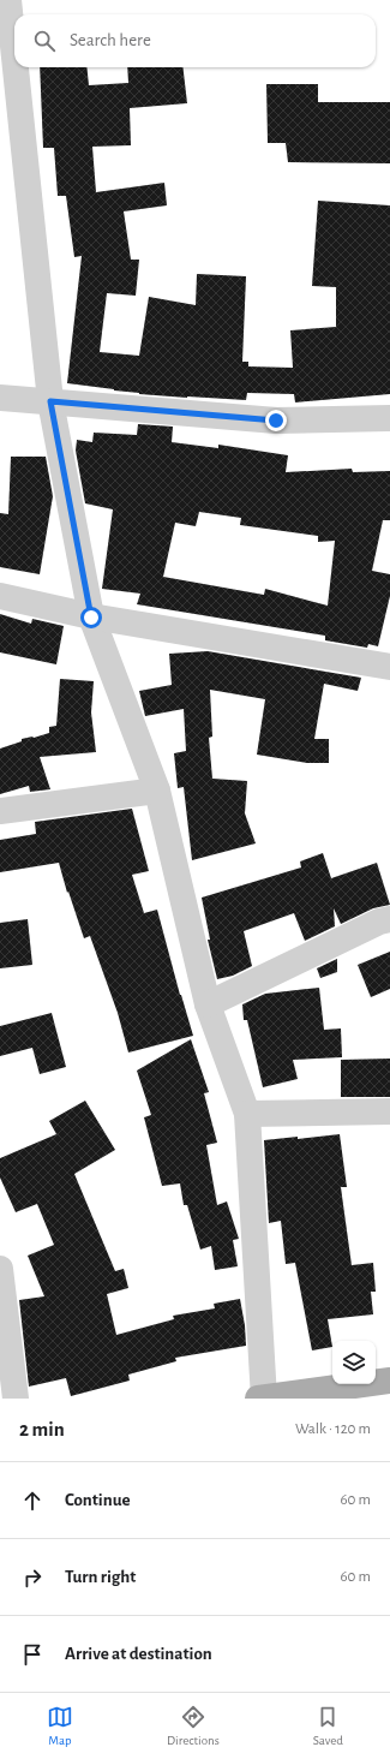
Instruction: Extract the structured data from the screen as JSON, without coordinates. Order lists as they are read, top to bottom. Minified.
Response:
{"page":{"search":"Search here","heading":["2 min","Walk · 120 m"],"list":[["Continue","60 m"],["Turn right","60 m"],"Arrive at destination"],"nav":["Map","Directions","Saved"]}}
